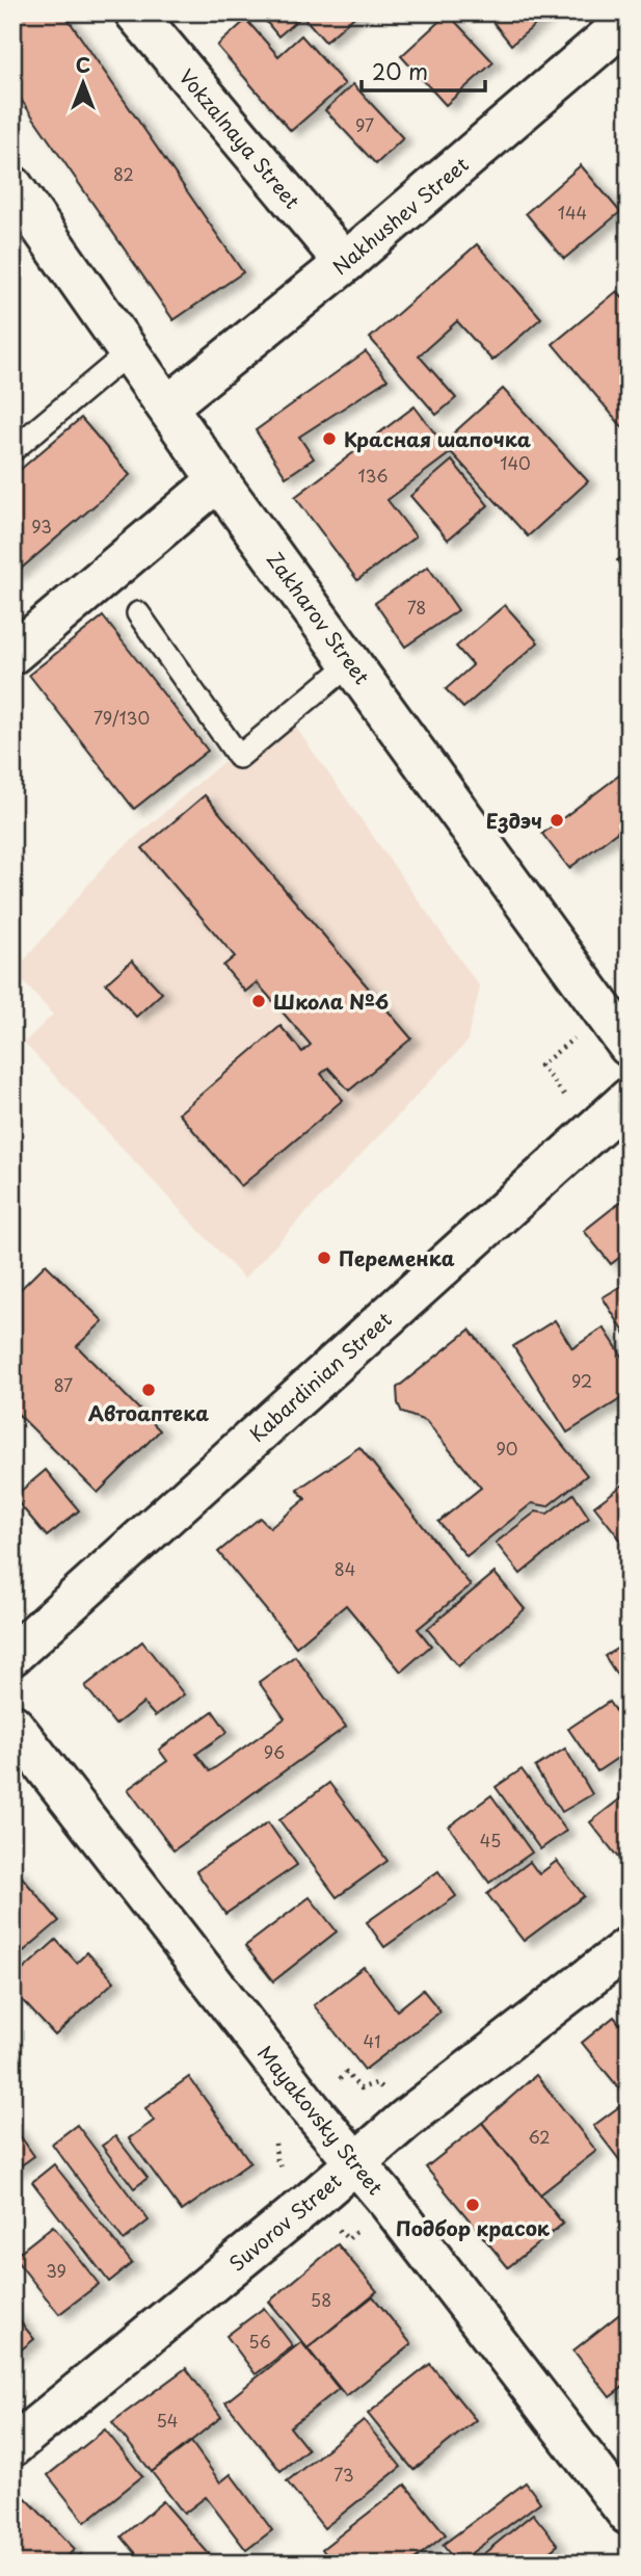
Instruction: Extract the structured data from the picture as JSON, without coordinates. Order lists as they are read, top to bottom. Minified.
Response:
{"streets":{"street":["Vokzalnaya Street","Nakhushev Street","Zakharov Street","Kabardinian Street","Mayakovsky Street","Suvorov Street"]},"crossings":[["Vokzalnaya Street","Nakhushev Street"],["Nakhushev Street","Zakharov Street"],["Mayakovsky Street","Suvorov Street"]],"places":["Красная шапочка","Ездэч","Школа №6","Переменка","Автоаптека","Подбор красок"],"house_numbers":["97","82","144","140","136","93","78","79/130","92","87","90","84","96","45","41","62","39","58","56","54","73"],"scale_bar":"20 m","north":"top"}
